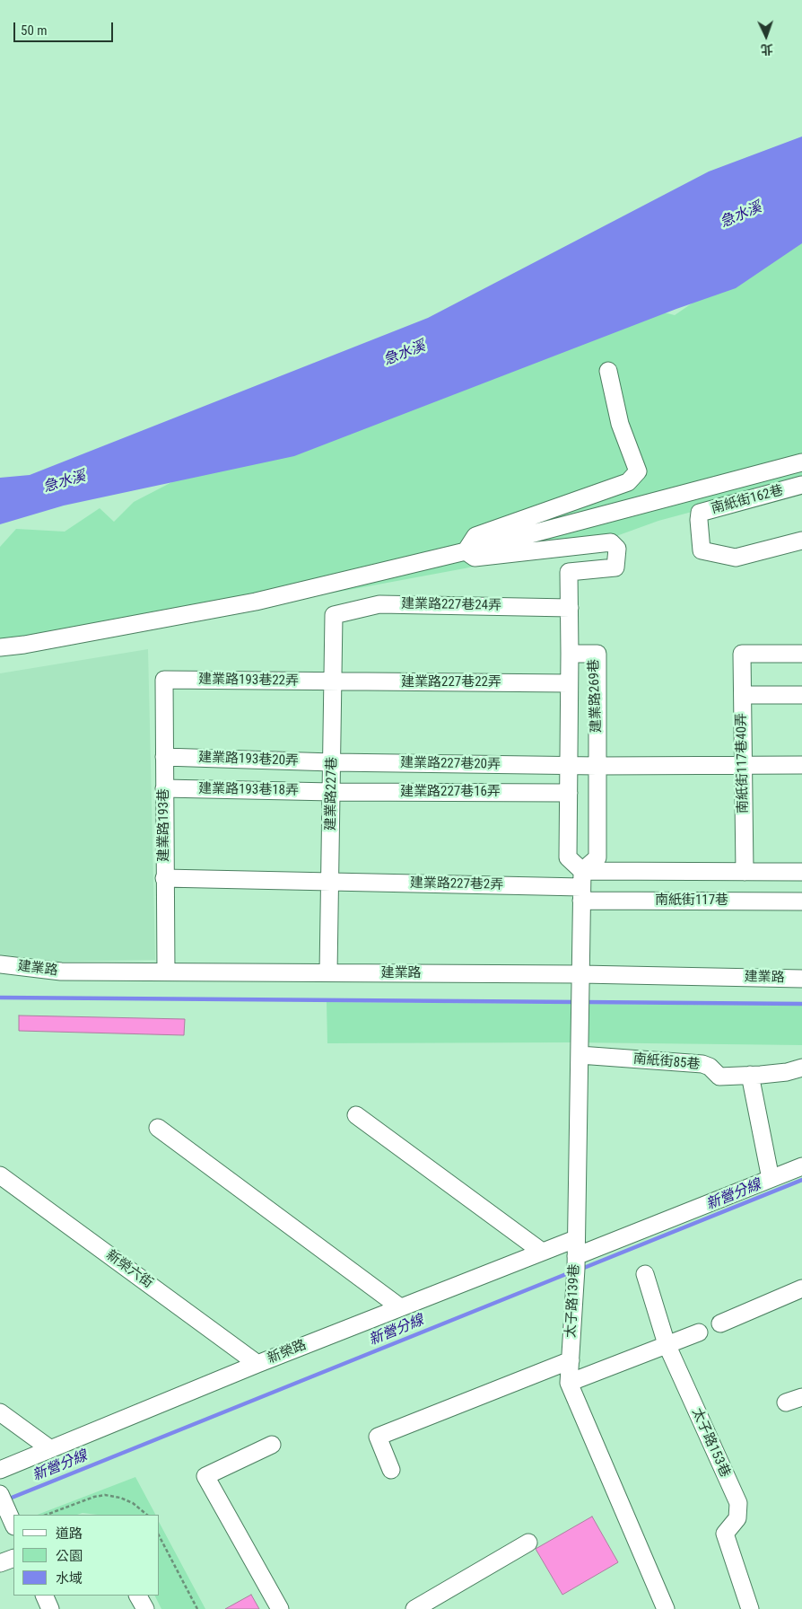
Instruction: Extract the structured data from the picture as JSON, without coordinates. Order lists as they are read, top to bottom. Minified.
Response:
{"streets":{"street":["南紙街162巷","建業路227巷24弄","建業路193巷22弄","建業路227巷22弄","建業路269巷","建業路193巷20弄","南紙街117巷40弄","建業路227巷20弄","建業路193巷18弄","建業路227巷16弄","建業路227巷","建業路193巷","建業路227巷2弄","南紙街117巷","建業路","南紙街85巷","新榮六街","太子路139巷","新榮路","太子路153巷"]},"crossings":[["建業路227巷24弄","建業路227巷"],["建業路193巷22弄","建業路227巷22弄"],["建業路193巷22弄","建業路227巷"],["建業路193巷22弄","建業路193巷"],["建業路227巷22弄","建業路269巷"],["建業路227巷22弄","建業路227巷"],["建業路269巷","建業路227巷20弄"],["建業路269巷","建業路227巷16弄"],["建業路269巷","建業路227巷2弄"],["建業路269巷","南紙街117巷"],["建業路193巷20弄","建業路227巷20弄"],["建業路193巷20弄","建業路227巷"],["建業路193巷20弄","建業路193巷"],["南紙街117巷40弄","建業路227巷20弄"],["建業路227巷20弄","建業路227巷"],["建業路193巷18弄","建業路227巷16弄"],["建業路193巷18弄","建業路227巷"],["建業路193巷18弄","建業路193巷"],["建業路227巷16弄","建業路227巷"],["建業路227巷","建業路227巷2弄"],["建業路227巷","建業路"],["建業路193巷","建業路227巷2弄"],["建業路193巷","建業路"],["建業路227巷2弄","南紙街117巷"],["建業路","太子路139巷"],["南紙街85巷","太子路139巷"],["新榮六街","新榮路"],["太子路139巷","新榮路"]],"water":["急水溪","新營分線"],"legend":["道路","公園","水域"],"scale_bar":"50 m","north":"bottom"}
